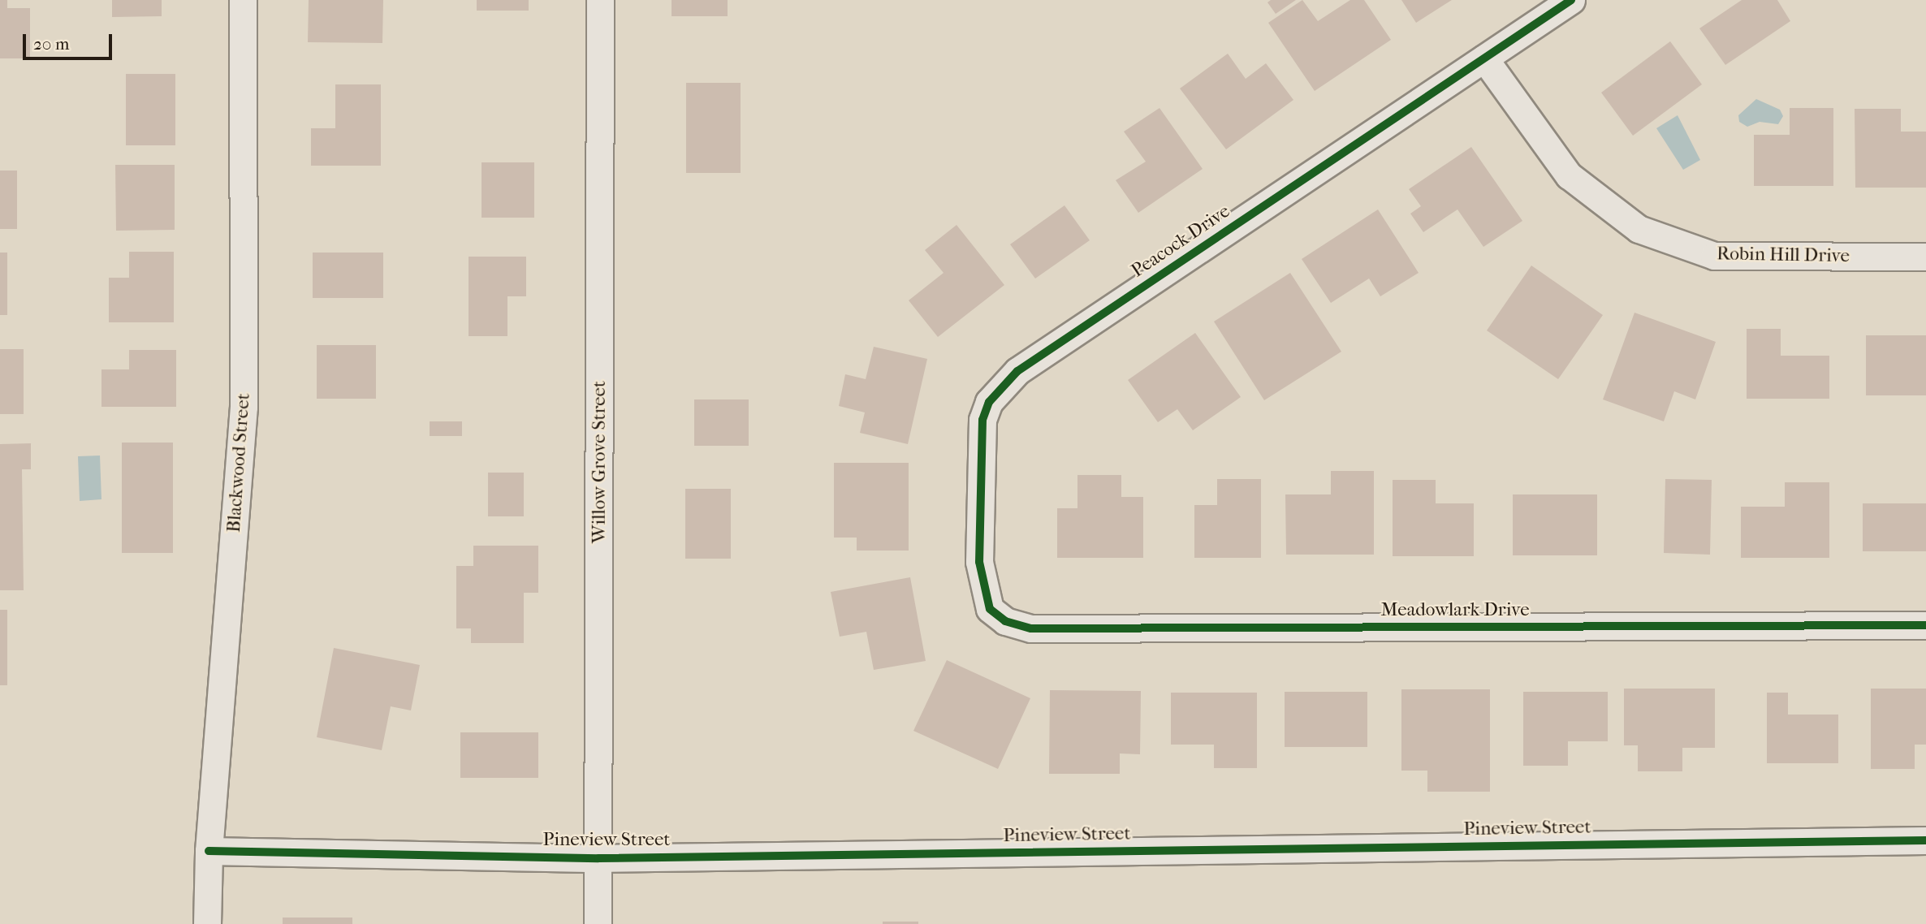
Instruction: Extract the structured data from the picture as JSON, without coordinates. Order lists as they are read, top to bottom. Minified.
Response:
{"streets":{"street":["Peacock Drive","Robin Hill Drive","Willow Grove Street","Blackwood Street","Meadowlark Drive","Pineview Street"]},"crossings":[["Peacock Drive","Robin Hill Drive"],["Peacock Drive","Meadowlark Drive"],["Willow Grove Street","Pineview Street"],["Blackwood Street","Pineview Street"]],"scale_bar":"20 m"}
